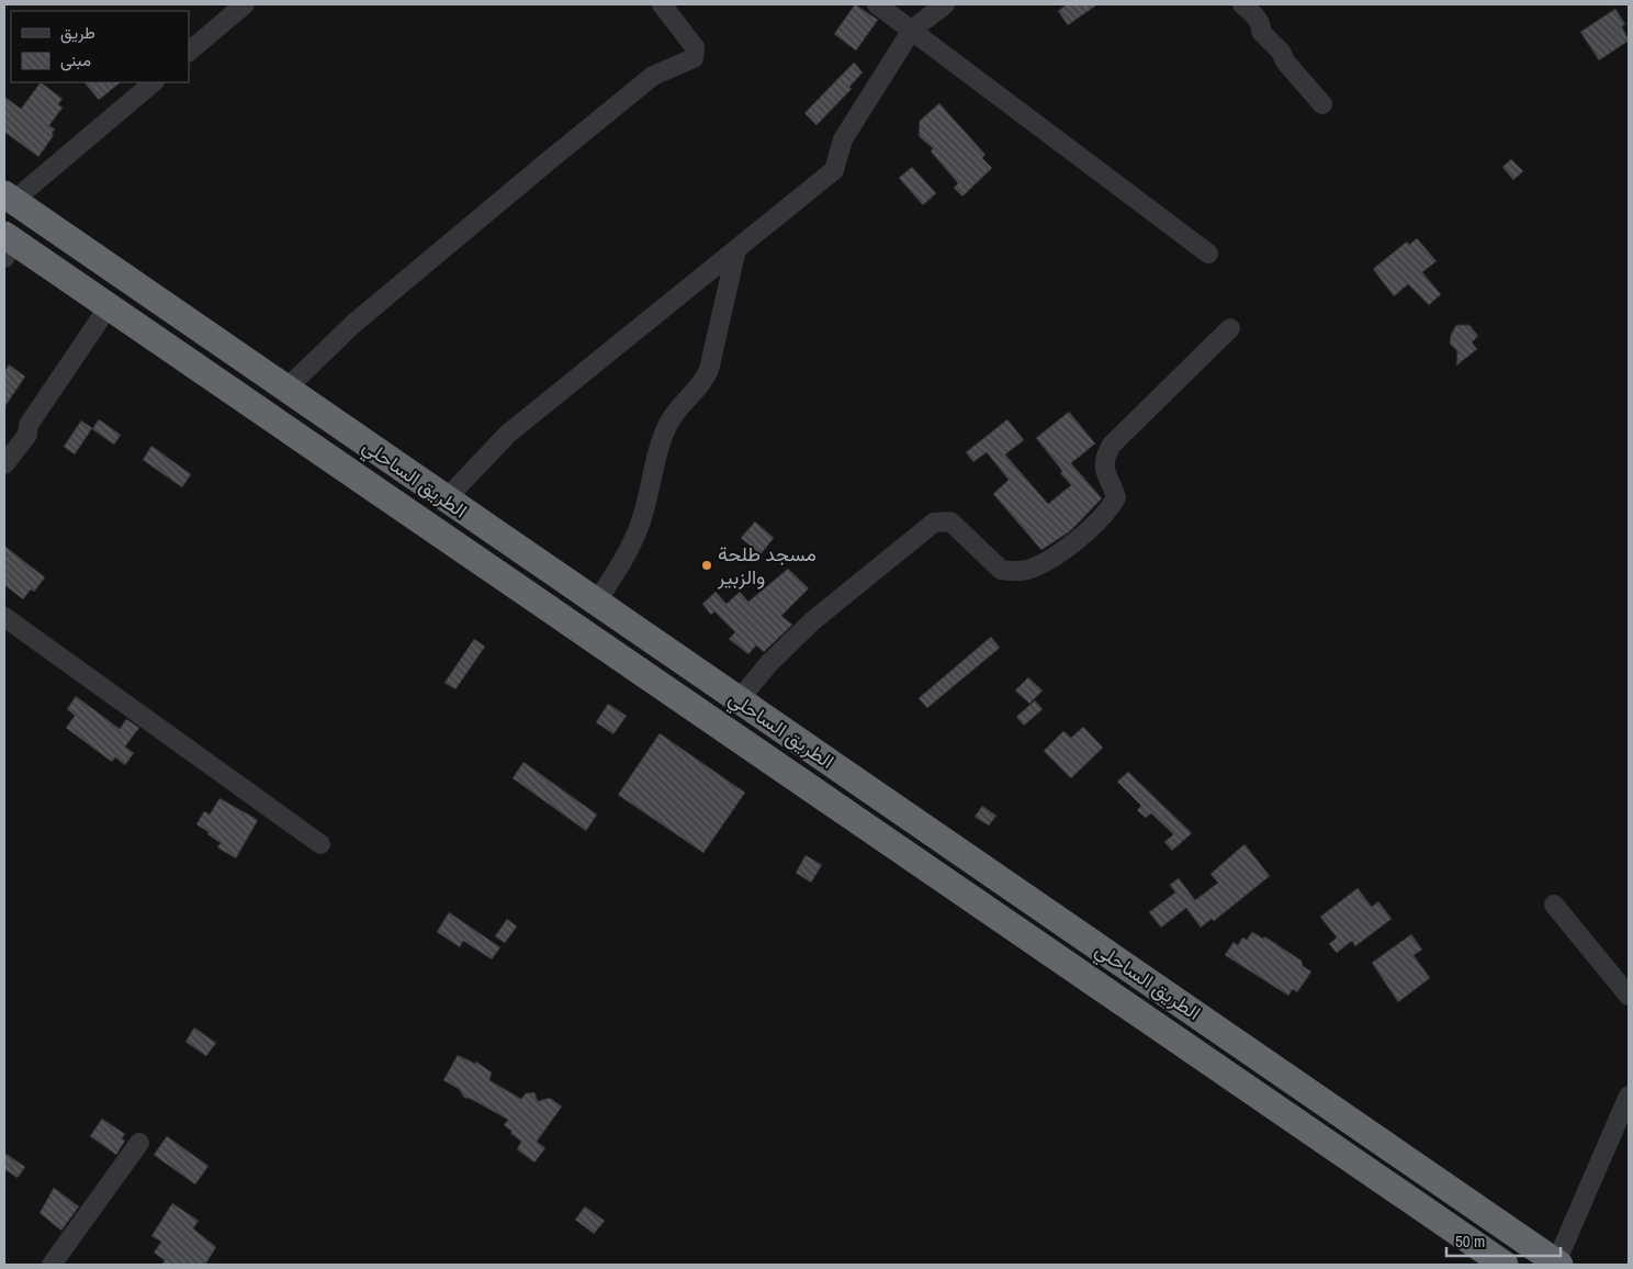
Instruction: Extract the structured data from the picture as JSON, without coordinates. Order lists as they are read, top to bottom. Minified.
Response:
{"streets":{"highway":["الطريق الساحلي"]},"places":["مسجد طلحة والزبير"],"legend":["طريق","مبنى"],"scale_bar":"50 m"}
